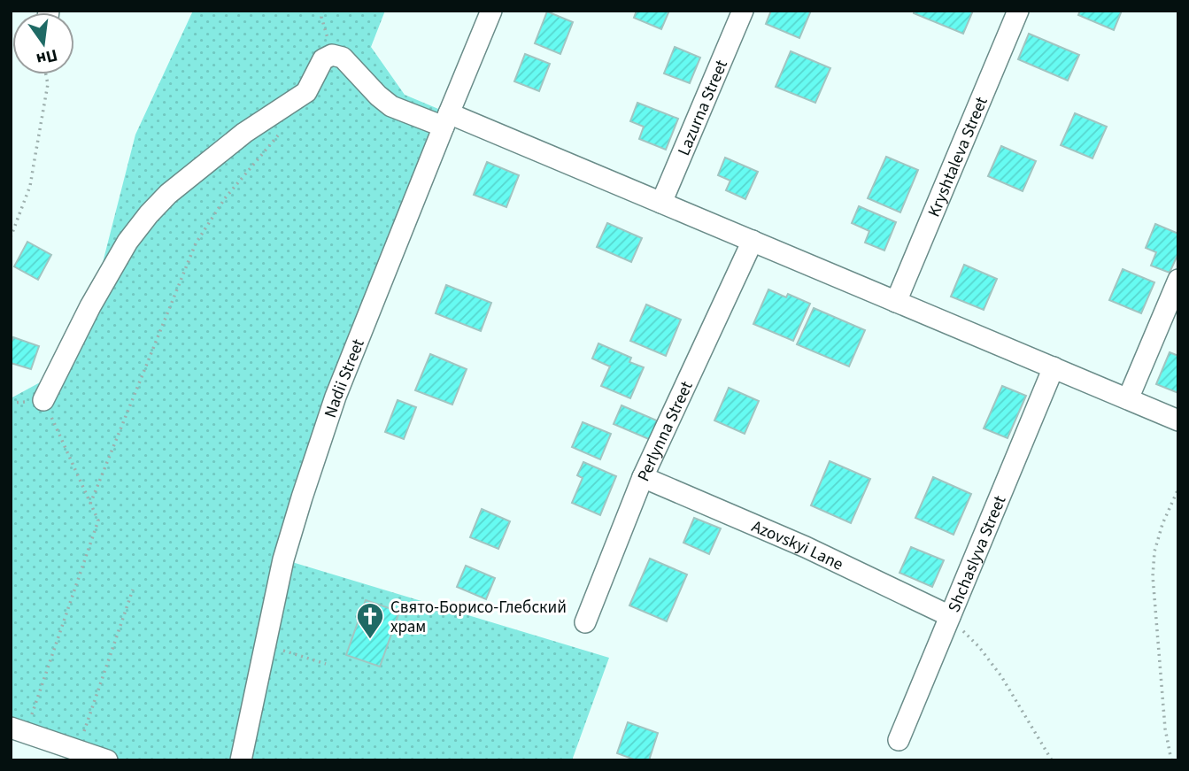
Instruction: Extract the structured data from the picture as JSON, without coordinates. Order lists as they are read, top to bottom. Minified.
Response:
{"streets":{"street":["Lazurna Street","Kryshtaleva Street","Nadii Street","Perlynna Street","Azovskyi Lane","Shchaslyva Street"]},"crossings":[["Perlynna Street","Azovskyi Lane"],["Azovskyi Lane","Shchaslyva Street"]],"places":{"church":["Свято-Борисо-Глебский храм"]},"north":"bottom"}
